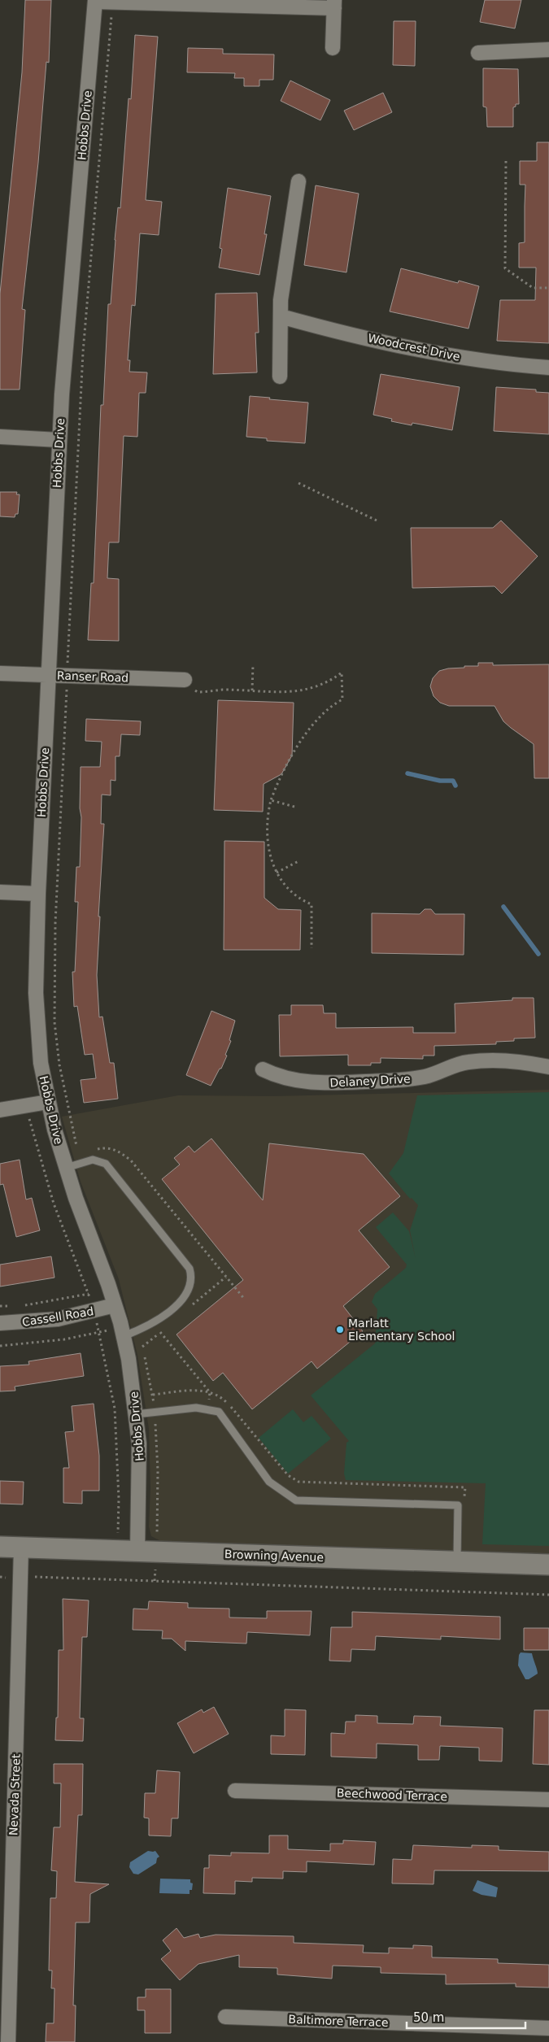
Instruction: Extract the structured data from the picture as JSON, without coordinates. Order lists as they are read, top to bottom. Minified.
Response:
{"streets":{"street":["Hobbs Drive","Woodcrest Drive","Ranser Road","Delaney Drive","Cassell Road","Browning Avenue","Nevada Street","Beechwood Terrace","Baltimore Terrace"]},"crossings":[["Hobbs Drive","Ranser Road"],["Hobbs Drive","Cassell Road"],["Hobbs Drive","Browning Avenue"],["Browning Avenue","Nevada Street"]],"places":["Marlatt Elementary School"],"scale_bar":"50 m"}
